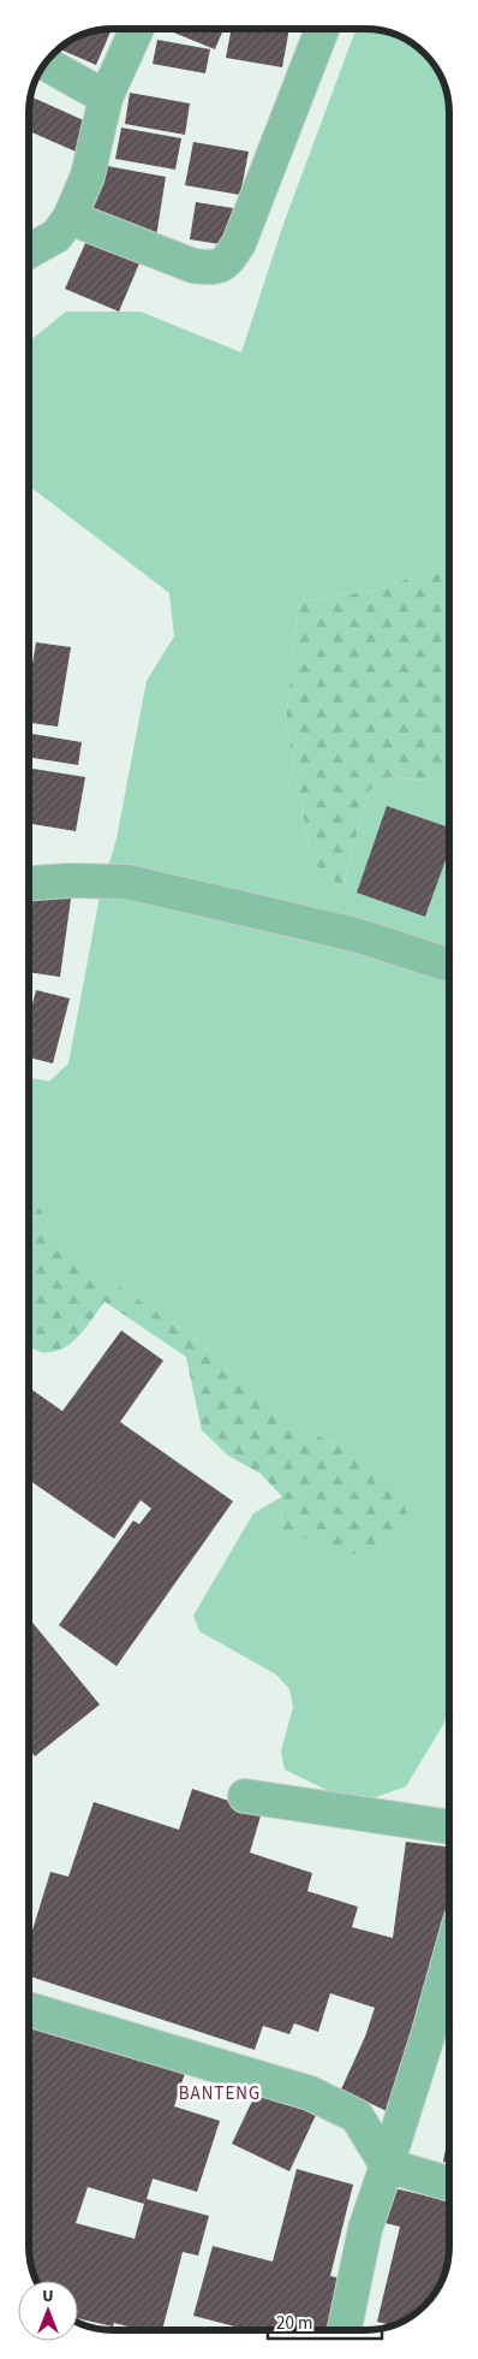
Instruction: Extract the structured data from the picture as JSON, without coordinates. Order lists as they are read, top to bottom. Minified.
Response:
{"districts":["BANTENG"],"scale_bar":"20 m","north":"top"}
